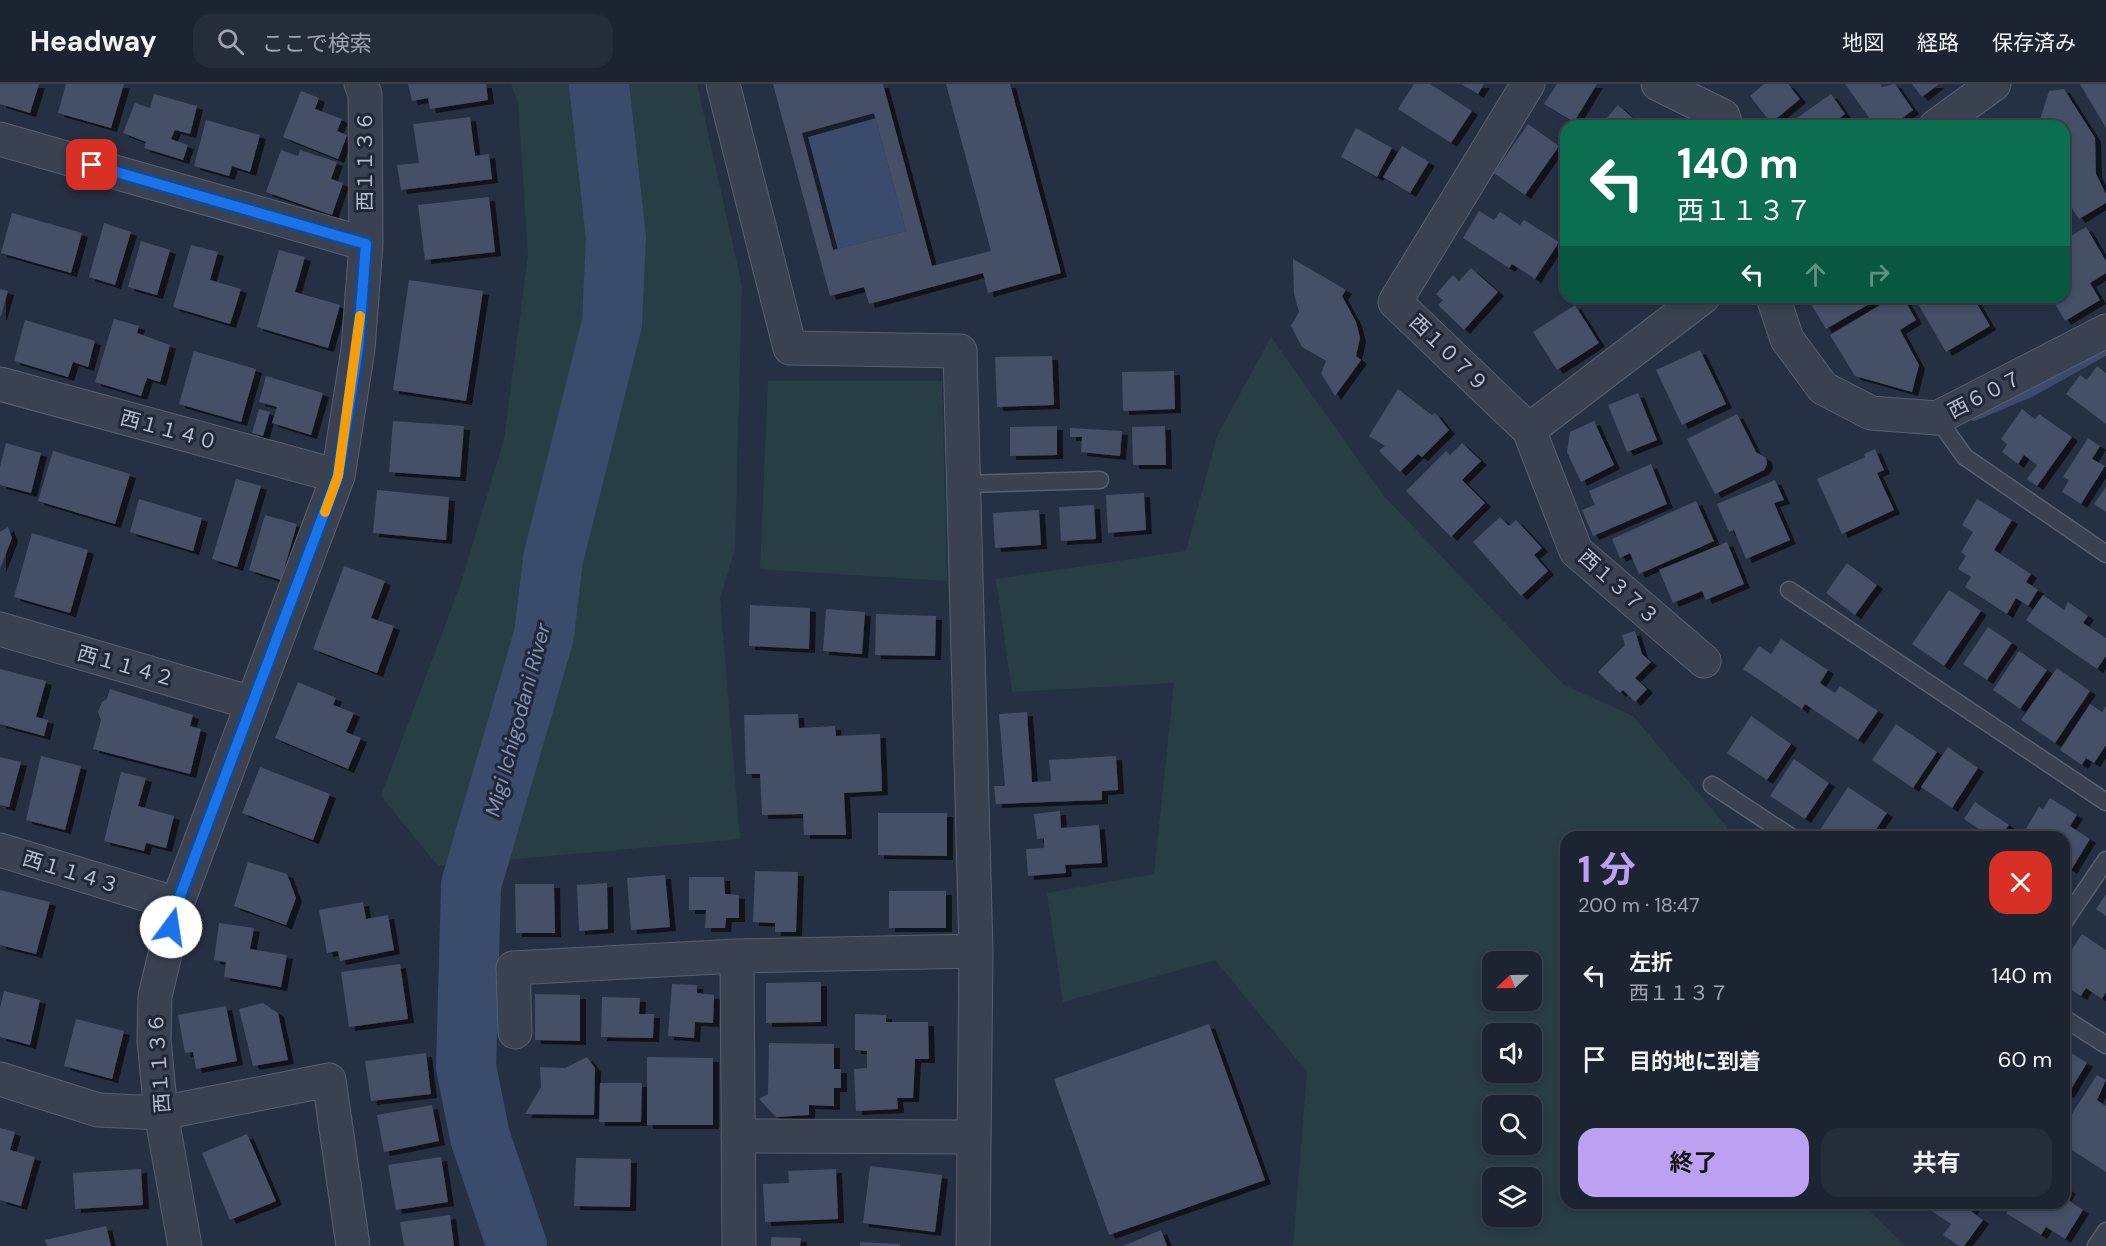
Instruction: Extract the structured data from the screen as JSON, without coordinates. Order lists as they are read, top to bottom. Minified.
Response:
{"streets":{"street":["西１１３６","西１０７９","西６０７","西１１４０","西１３７３","西１１４２","西１１４３"]},"crossings":[["西１１３６","西１１４０"],["西１１３６","西１１４２"],["西１１３６","西１１４３"],["西１０７９","西１３７３"]],"water":["Migi Ichigodani River"],"north":"left","page":{"header":"Headway","search":"ここで検索","nav":["地図","経路","保存済み"],"turn":["140 m","西１１３７"],"heading":["1 分","200 m · 18:47"],"list":[{"name":"左折","note":"西１１３７","value":"140 m"},{"name":"目的地に到着","value":"60 m"}],"buttons":["終了","共有"]}}
